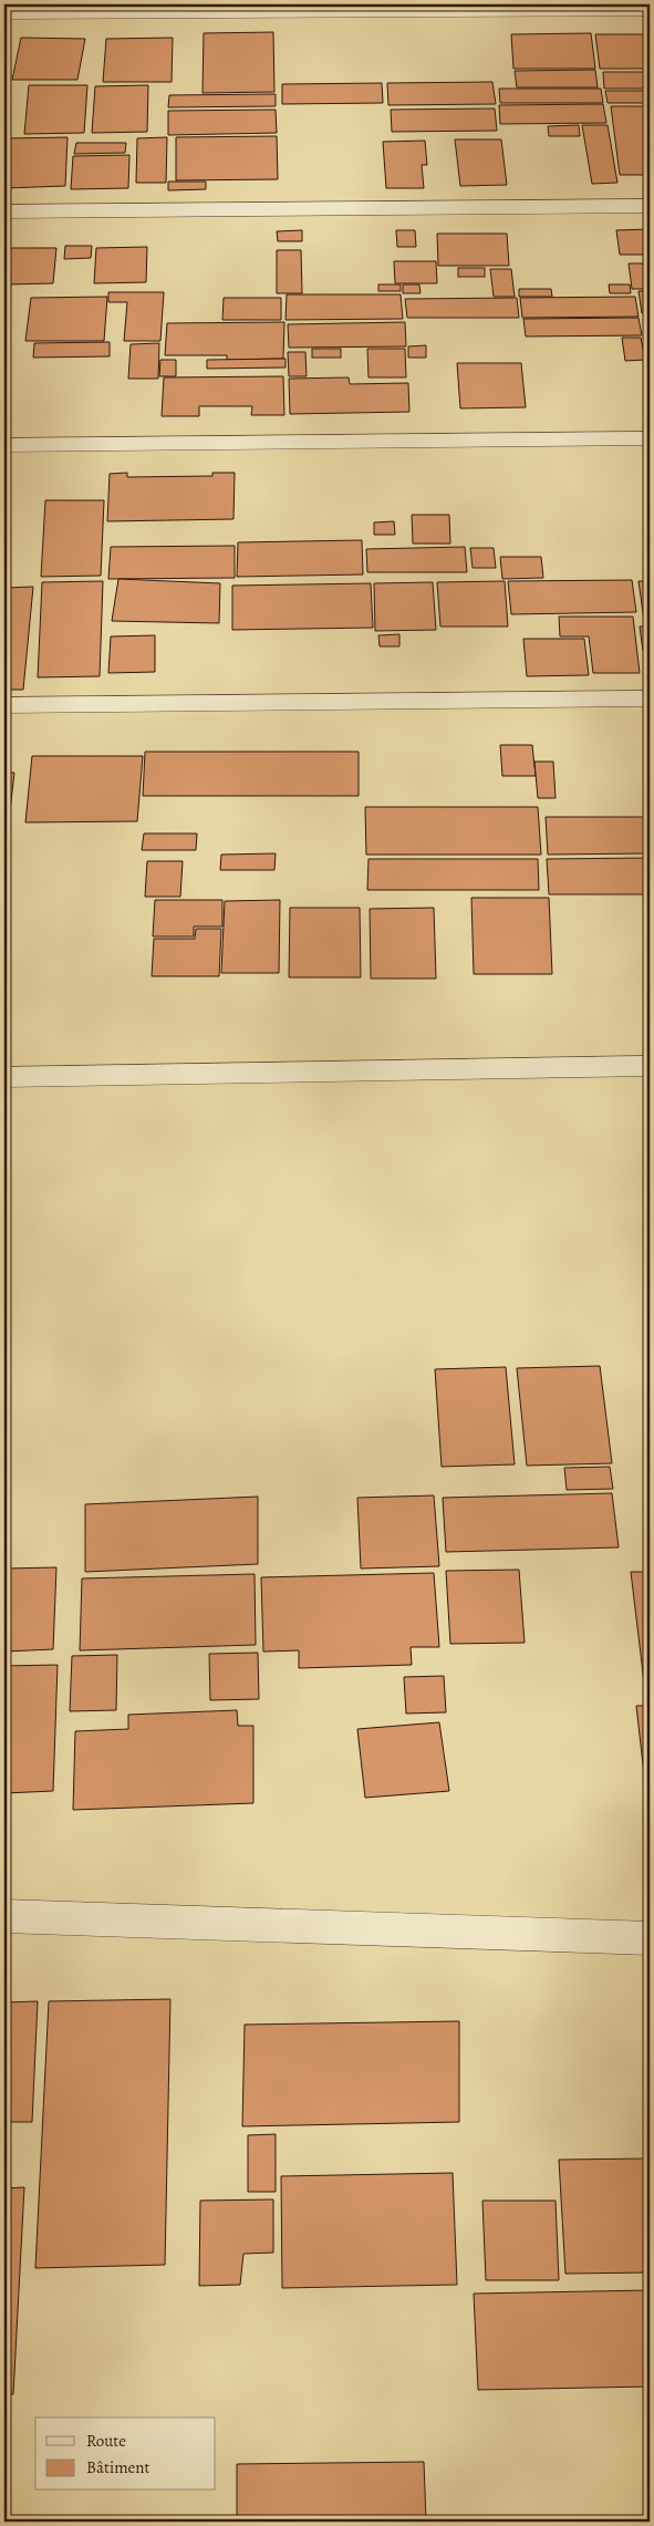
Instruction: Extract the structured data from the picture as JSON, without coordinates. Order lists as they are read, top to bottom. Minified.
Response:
{"legend":["Route","Bâtiment"]}
